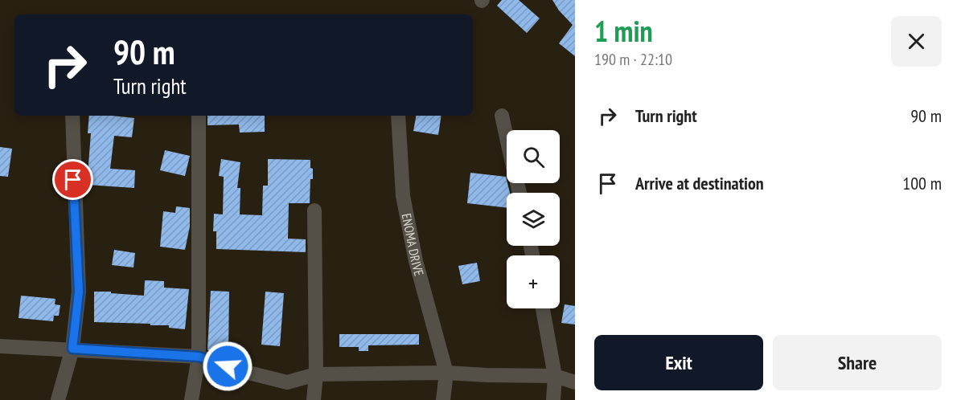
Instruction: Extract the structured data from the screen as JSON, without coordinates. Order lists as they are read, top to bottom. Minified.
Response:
{"streets":{"street":["ENOMA DRIVE"]},"page":{"heading":["1 min","190 m · 22:10"],"turn":["90 m","Turn right"],"list":[{"name":"Turn right","value":"90 m"},{"name":"Arrive at destination","value":"100 m"}],"map_buttons":"+","buttons":["Exit","Share"]}}
